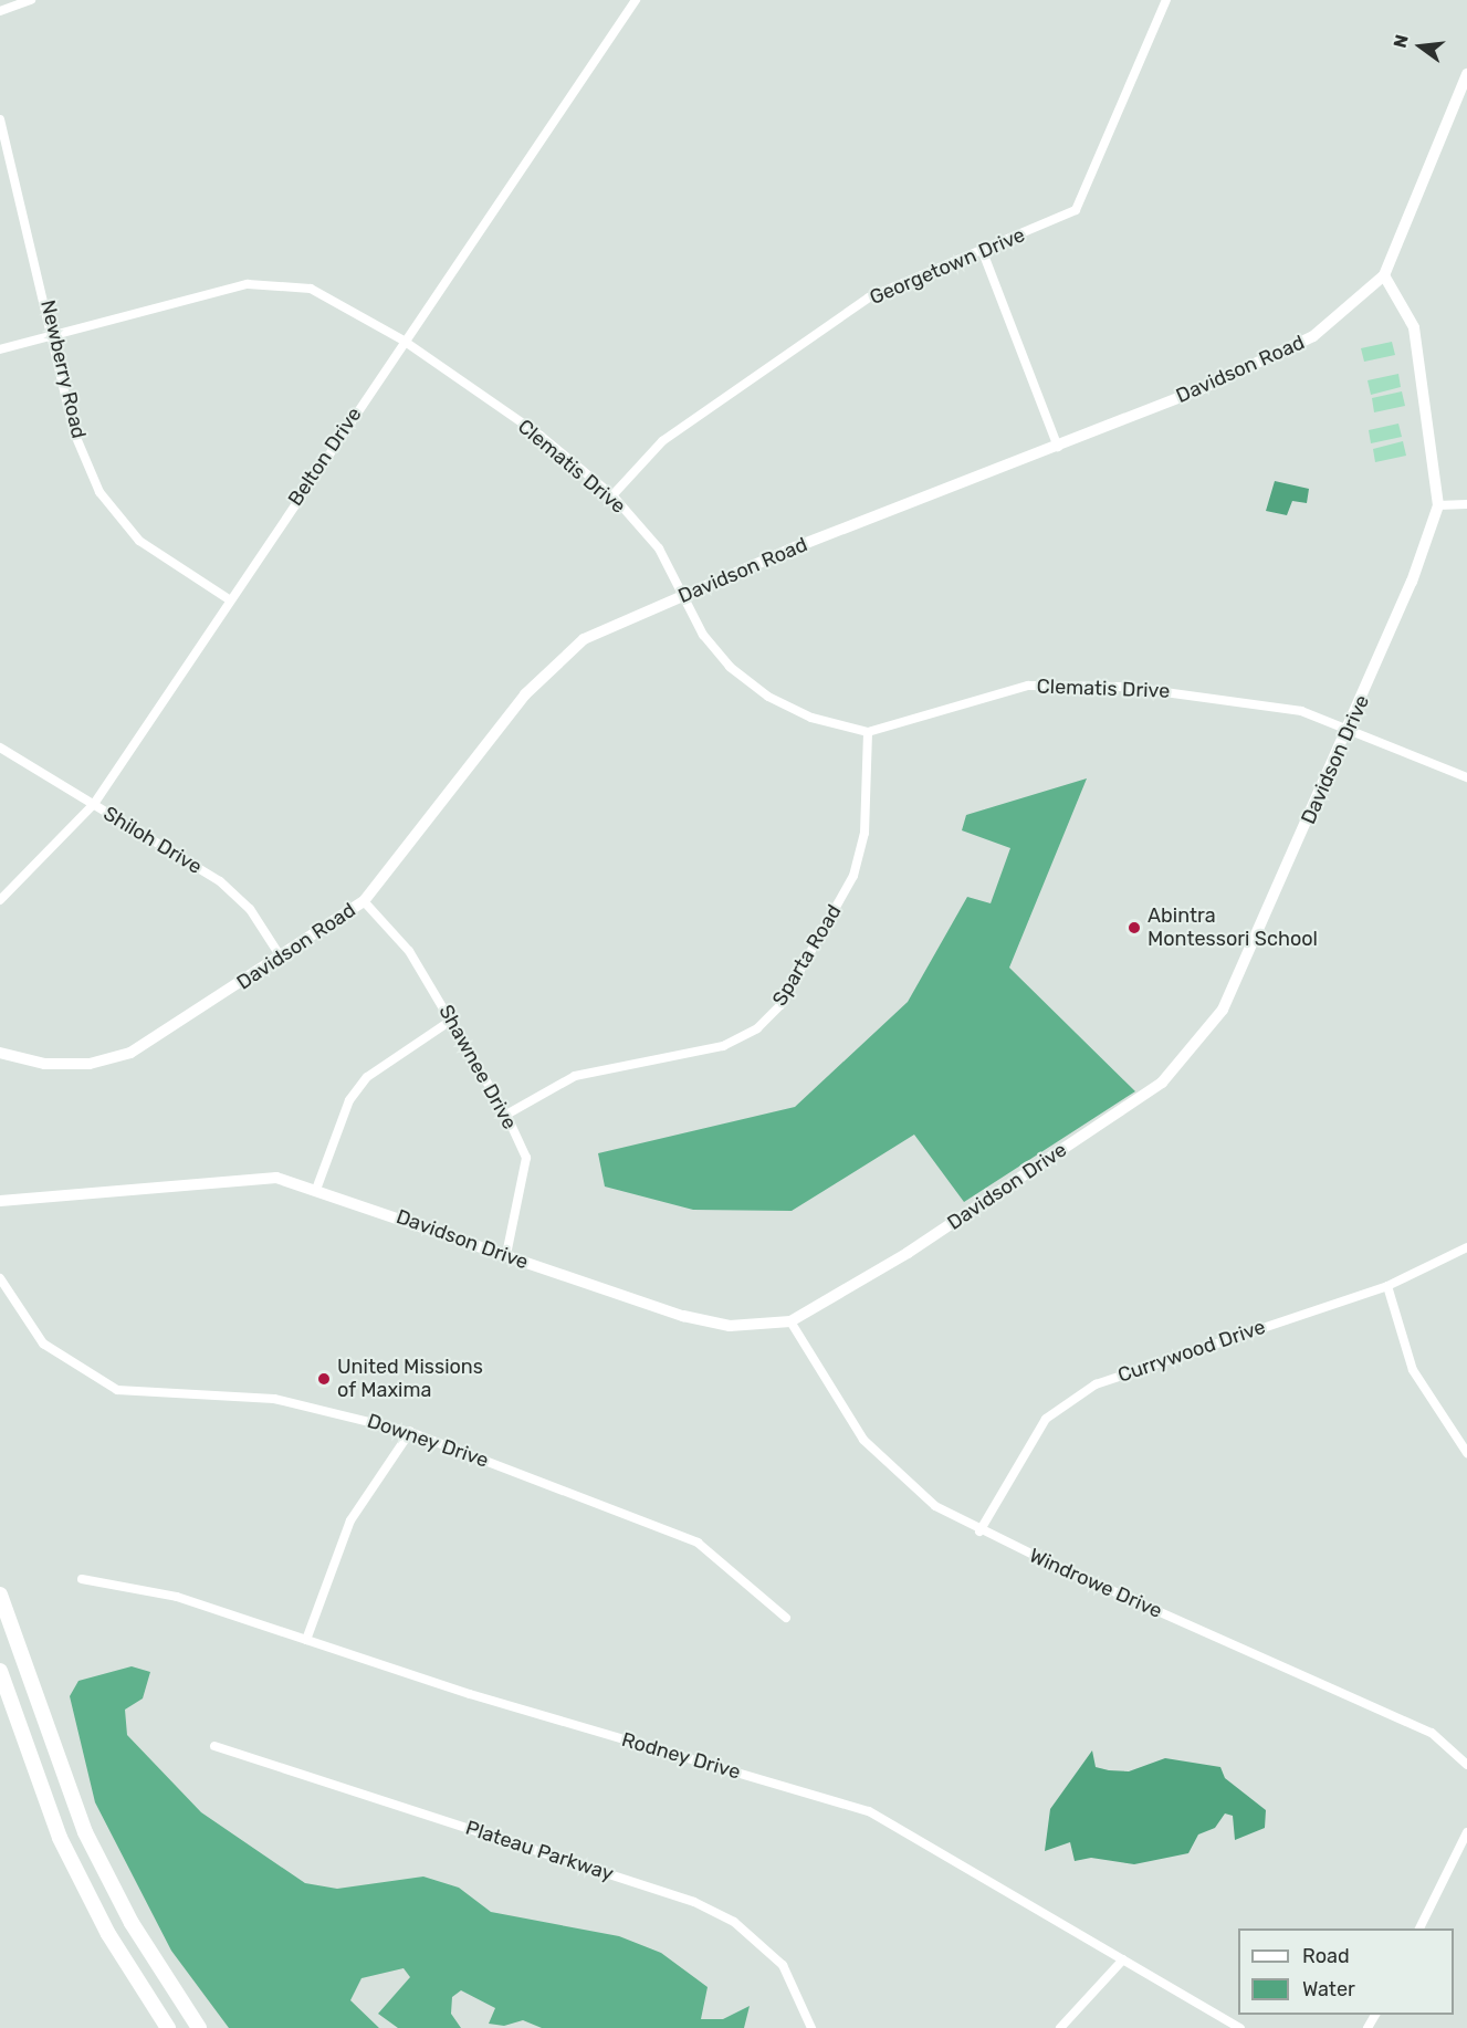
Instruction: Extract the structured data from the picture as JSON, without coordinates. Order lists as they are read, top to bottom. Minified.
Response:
{"streets":{"street":["Georgetown Drive","Newberry Road","Davidson Road","Belton Drive","Clematis Drive","Davidson Drive","Shiloh Drive","Sparta Road","Shawnee Drive","Currywood Drive","Downey Drive","Windrowe Drive","Rodney Drive","Plateau Parkway"]},"crossings":[["Georgetown Drive","Clematis Drive"],["Newberry Road","Belton Drive"],["Newberry Road","Clematis Drive"],["Davidson Road","Clematis Drive"],["Davidson Road","Davidson Drive"],["Davidson Road","Shiloh Drive"],["Davidson Road","Shawnee Drive"],["Belton Drive","Clematis Drive"],["Belton Drive","Shiloh Drive"],["Clematis Drive","Davidson Drive"],["Clematis Drive","Sparta Road"],["Davidson Drive","Shawnee Drive"],["Davidson Drive","Windrowe Drive"],["Sparta Road","Shawnee Drive"],["Currywood Drive","Windrowe Drive"]],"places":["Abintra Montessori School","United Missions of Maxima"],"legend":["Road","Water"],"north":"left"}
